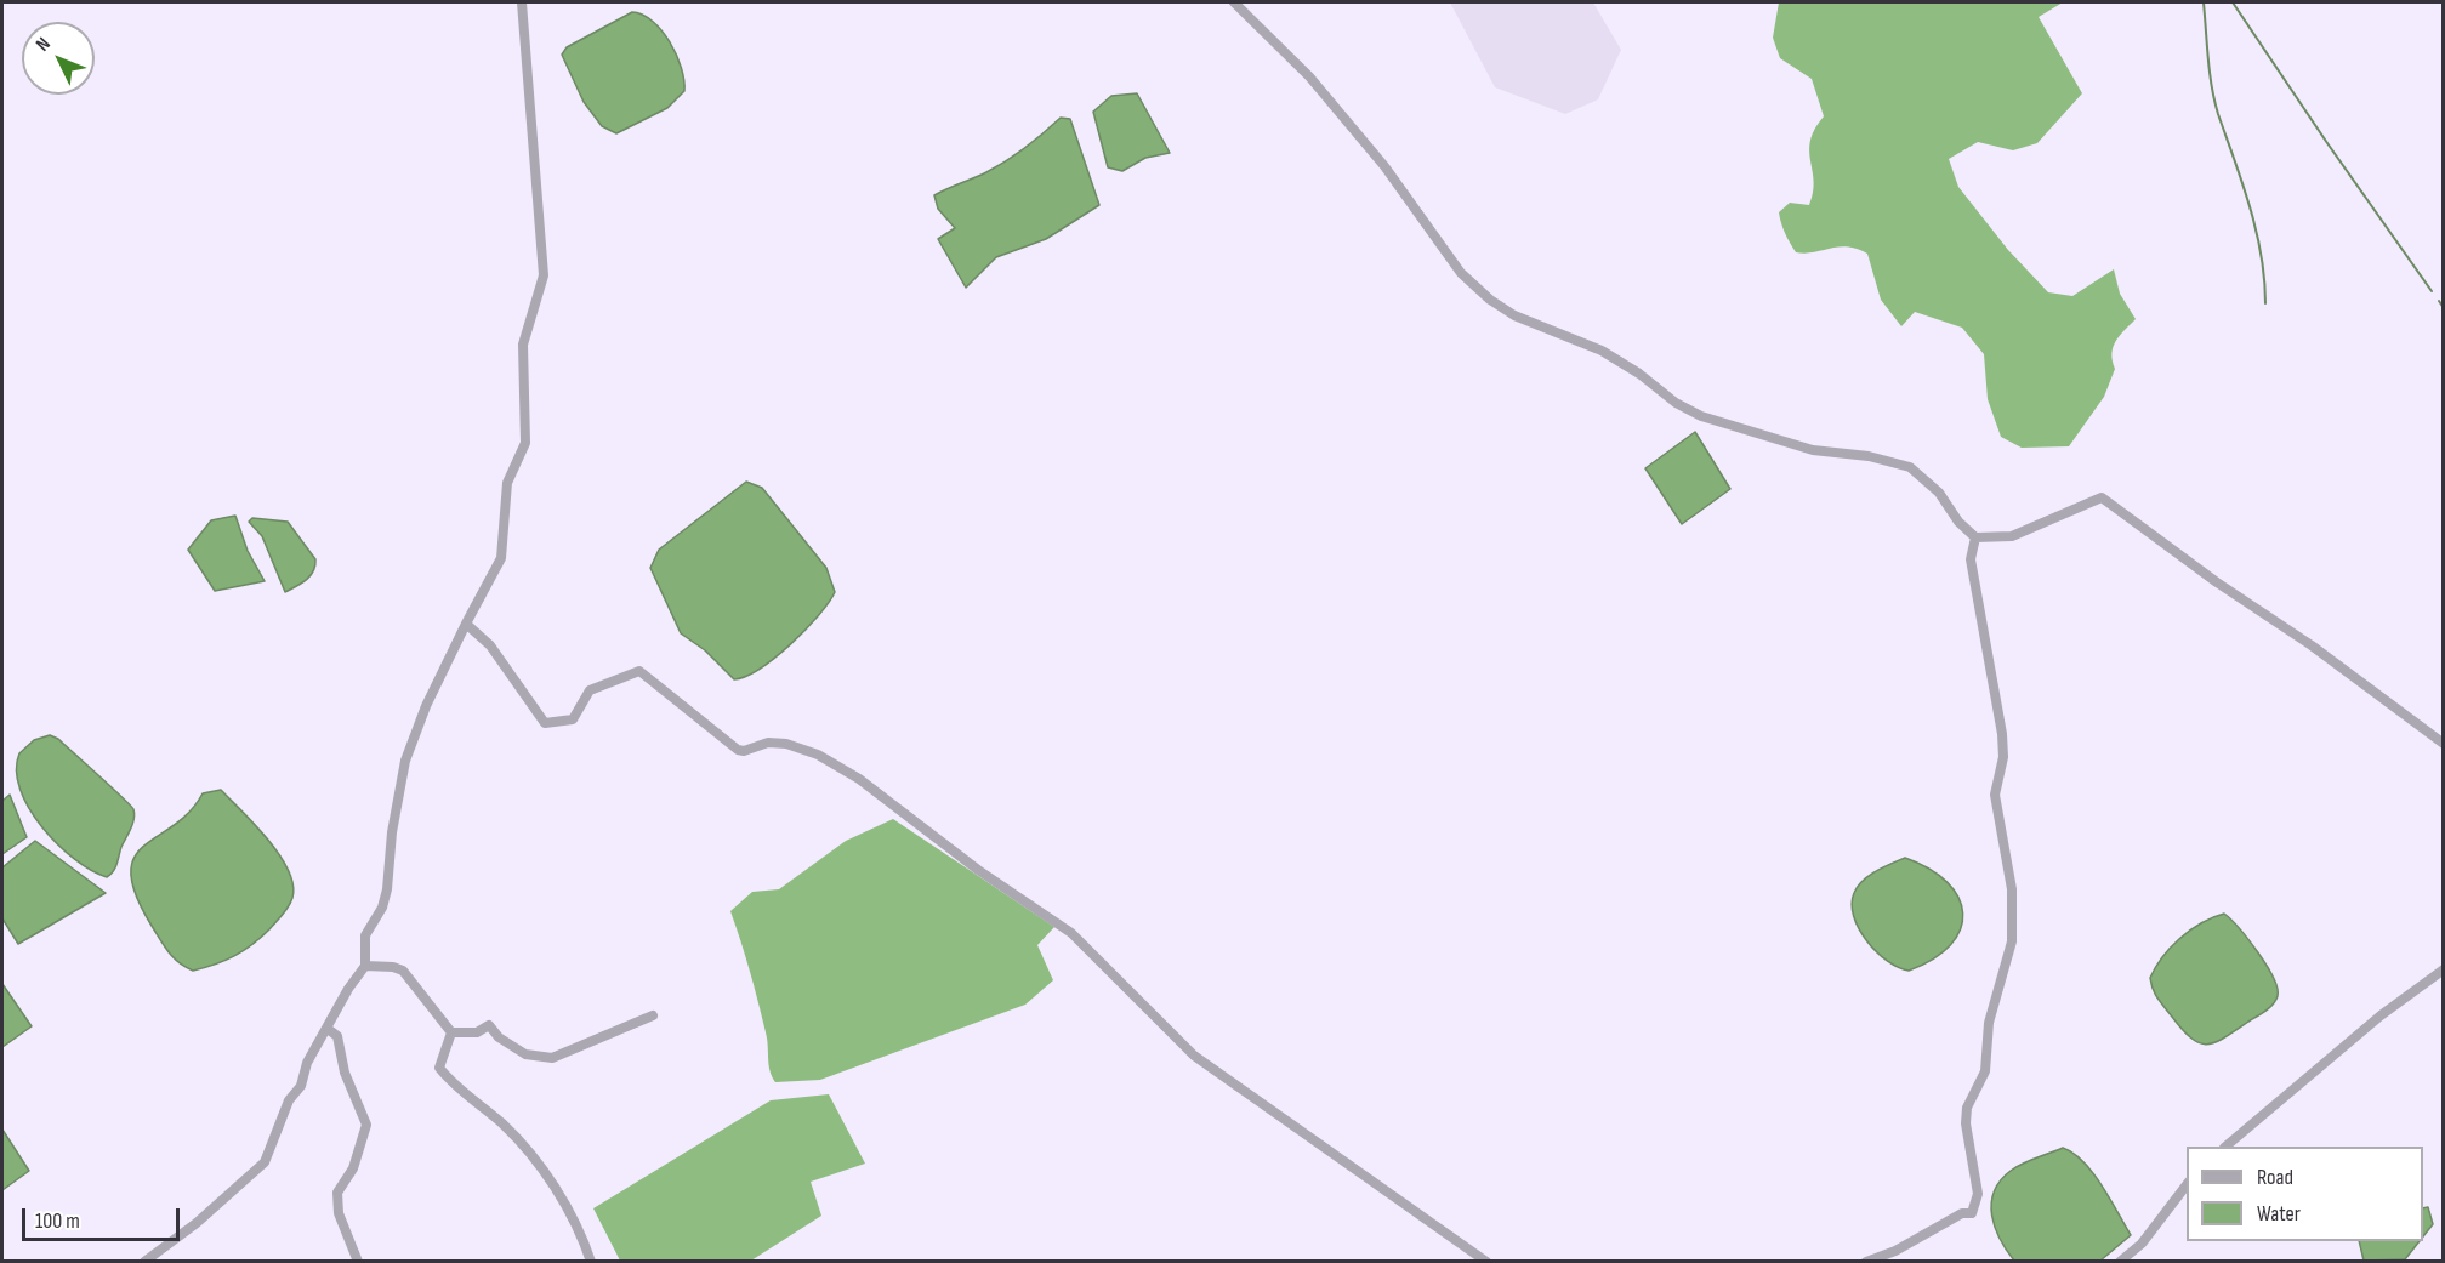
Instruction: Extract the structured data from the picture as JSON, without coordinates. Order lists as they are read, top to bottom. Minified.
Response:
{"legend":["Road","Water"],"scale_bar":"100 m","north":"top left"}
